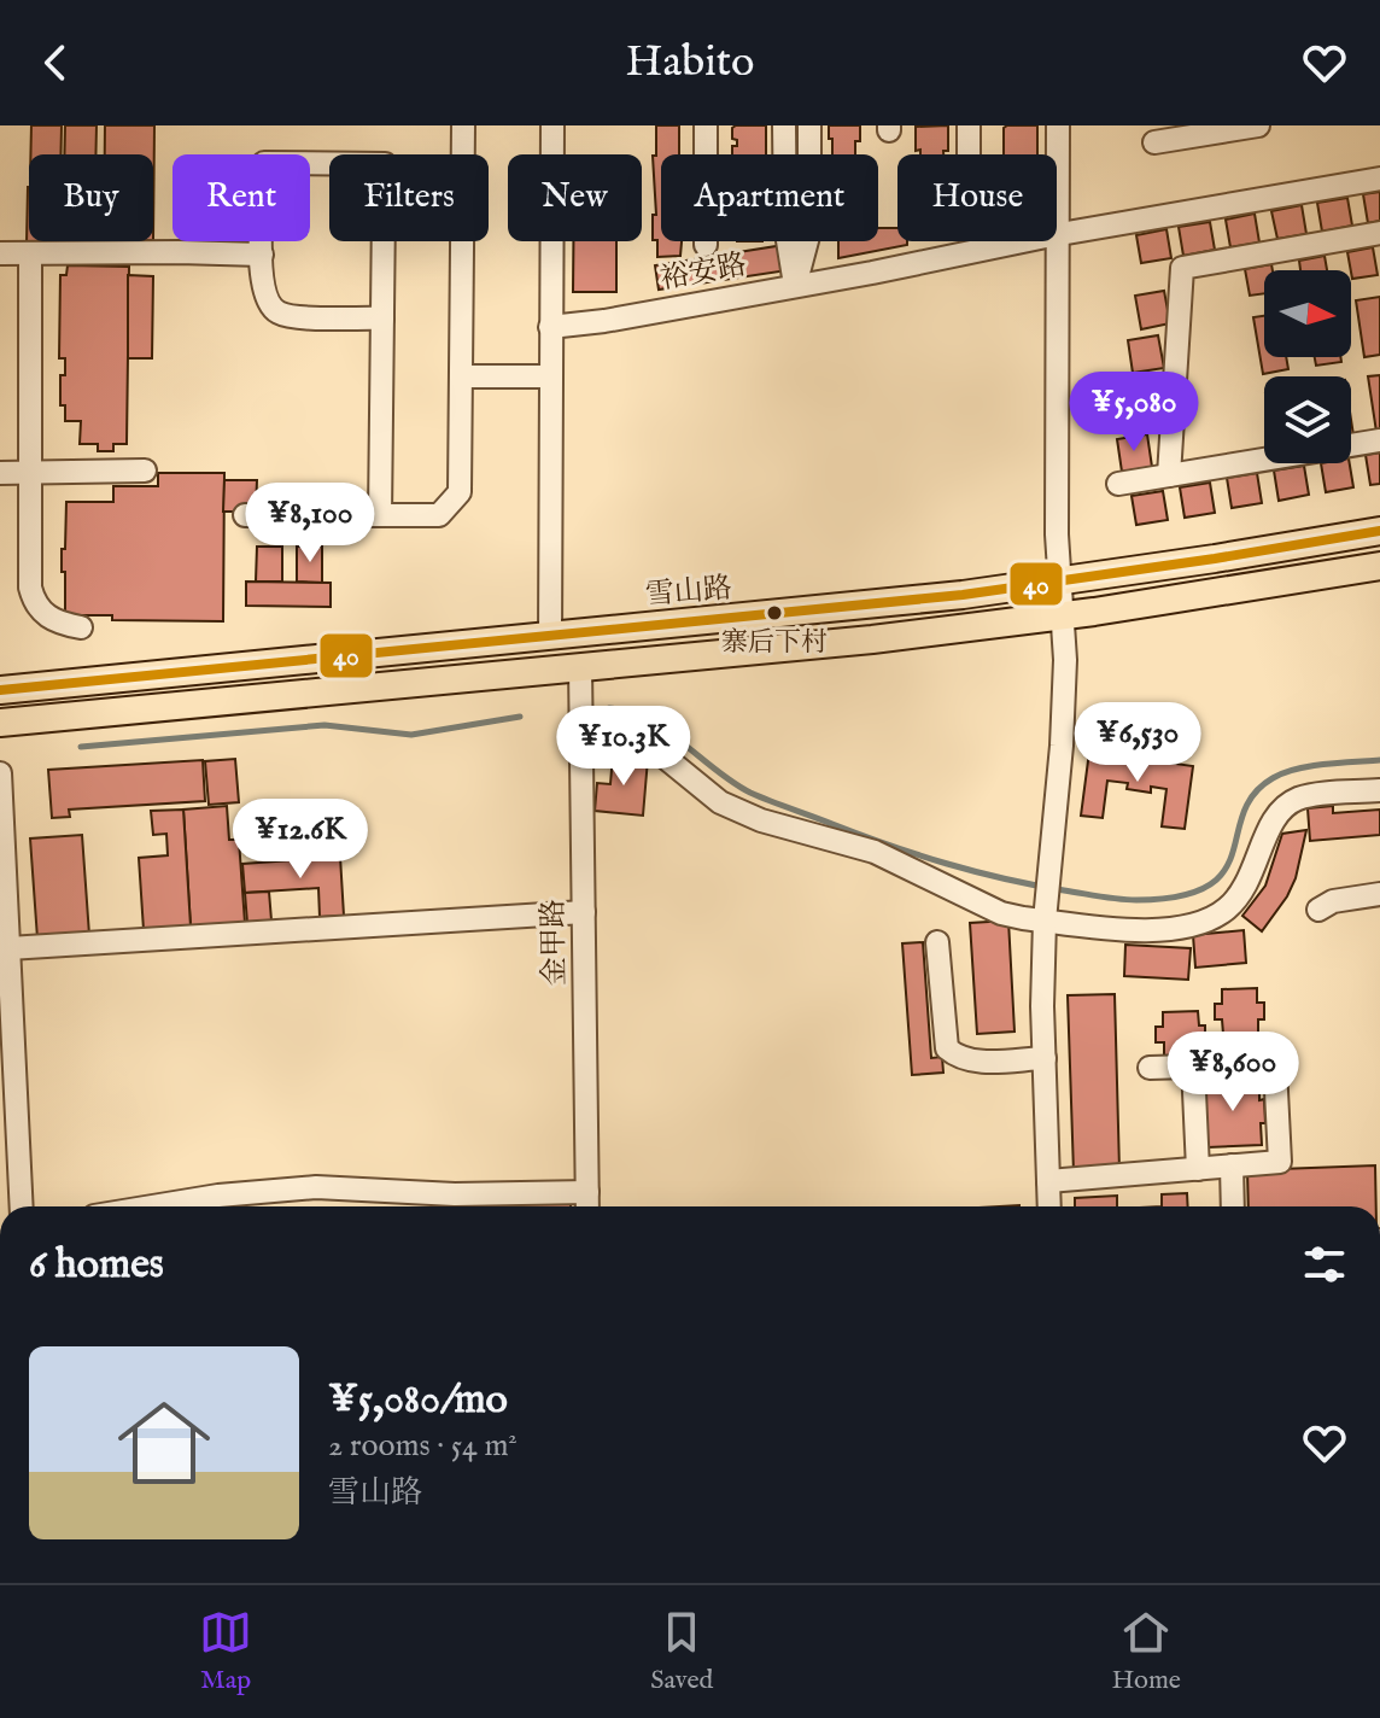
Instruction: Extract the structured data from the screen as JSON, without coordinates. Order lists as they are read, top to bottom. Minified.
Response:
{"streets":{"main road":["雪山路"],"street":["裕安路","金甲路"]},"places":["寨后下村"],"lines":["transit line 40"],"north":"right","page":{"header":"Habito","chip":["Buy","Rent","Filters","New","Apartment","House"],"price":["¥5,080","¥8,100","¥6,530","¥10.3K","¥12.6K","¥8,600"],"heading":"6 homes","list":[{"name":"¥5,080/mo","note":"2 rooms · 54 m² · 雪山路"}],"tabs":["Map","Saved","Home"]}}
